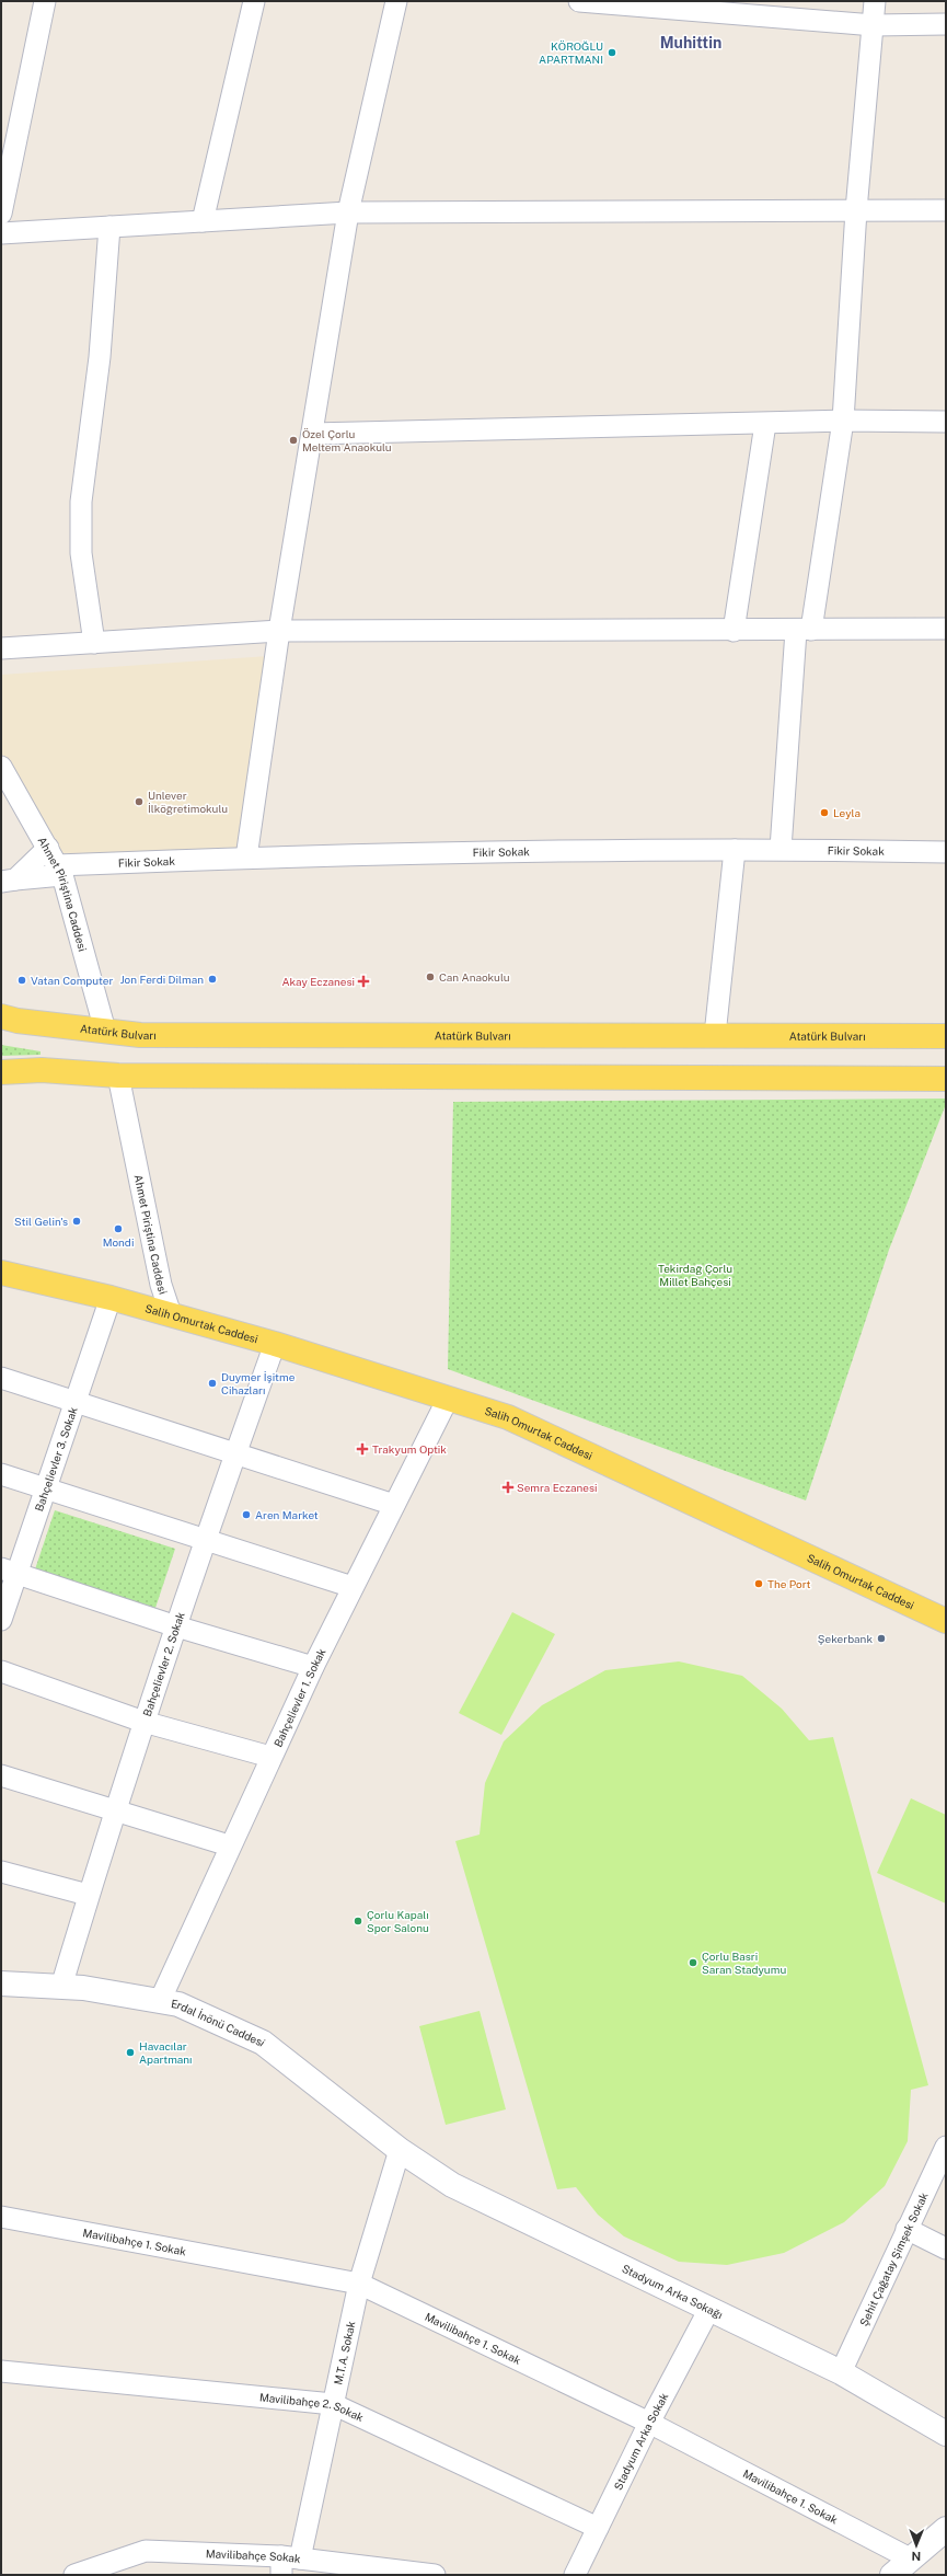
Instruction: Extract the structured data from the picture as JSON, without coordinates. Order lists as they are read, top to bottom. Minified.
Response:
{"streets":{"main road":["Atatürk Bulvarı","Salih Omurtak Caddesi","Erdal İnönü Caddesi","Stadyum Arka Sokağı"],"street":["Fikir Sokak","Ahmet Piriştina Caddesi","Bahçelievler 3. Sokak","Bahçelievler 2. Sokak","Bahçelievler 1. Sokak","Mavilibahçe 1. Sokak","Şehit Çağatay Şimşek Sokak","M.T.A. Sokak","Mavilibahçe 2. Sokak","Stadyum Arka Sokak","Mavilibahçe Sokak"]},"crossings":[["Fikir Sokak","Ahmet Piriştina Caddesi"],["Ahmet Piriştina Caddesi","Atatürk Bulvarı"],["Ahmet Piriştina Caddesi","Salih Omurtak Caddesi"],["Salih Omurtak Caddesi","Bahçelievler 3. Sokak"],["Salih Omurtak Caddesi","Bahçelievler 2. Sokak"],["Salih Omurtak Caddesi","Bahçelievler 1. Sokak"],["Bahçelievler 2. Sokak","Erdal İnönü Caddesi"],["Bahçelievler 1. Sokak","Erdal İnönü Caddesi"],["Erdal İnönü Caddesi","Stadyum Arka Sokağı"],["Erdal İnönü Caddesi","M.T.A. Sokak"],["Mavilibahçe 1. Sokak","M.T.A. Sokak"],["Mavilibahçe 1. Sokak","Stadyum Arka Sokak"],["Şehit Çağatay Şimşek Sokak","Stadyum Arka Sokağı"],["Stadyum Arka Sokağı","M.T.A. Sokak"],["Stadyum Arka Sokağı","Stadyum Arka Sokak"],["M.T.A. Sokak","Mavilibahçe 2. Sokak"],["M.T.A. Sokak","Mavilibahçe Sokak"],["Mavilibahçe 2. Sokak","Stadyum Arka Sokak"]],"districts":["Muhittin"],"parks":["Tekirdağ Çorlu Millet Bahçesi"],"places":{"other":["KÖROĞLU APARTMANI","Özel Çorlu Meltem Anaokulu","Unlever İlköğretimokulu","Leyla","Can Anaokulu","Jon Ferdi Dilman","Vatan Computer","Stil Gelin's","Mondi","Duymer İşitme Cihazları","Aren Market","The Port","Şekerbank","Çorlu Kapalı Spor Salonu","Çorlu Basri Saran Stadyumu","Havacılar Apartmanı"],"health":["Akay Eczanesi","Trakyum Optik","Semra Eczanesi"]},"north":"bottom"}
